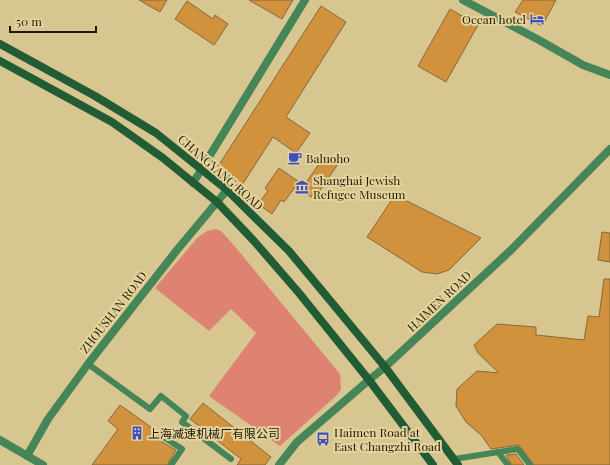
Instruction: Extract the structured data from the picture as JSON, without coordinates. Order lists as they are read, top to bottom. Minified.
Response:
{"streets":{"main road":["CHANGYANG ROAD"],"street":["HAIMEN ROAD","ZHOUSHAN ROAD"]},"crossings":[["CHANGYANG ROAD","HAIMEN ROAD"],["CHANGYANG ROAD","ZHOUSHAN ROAD"]],"places":{"hotel":["Ocean hotel"],"cafe":["Baluoho"],"museum":["Shanghai Jewish Refugee Museum"],"building":["上海减速机械厂有限公司"],"bus stop":["Haimen Road at East Changzhi Road"]},"scale_bar":"50 m"}
